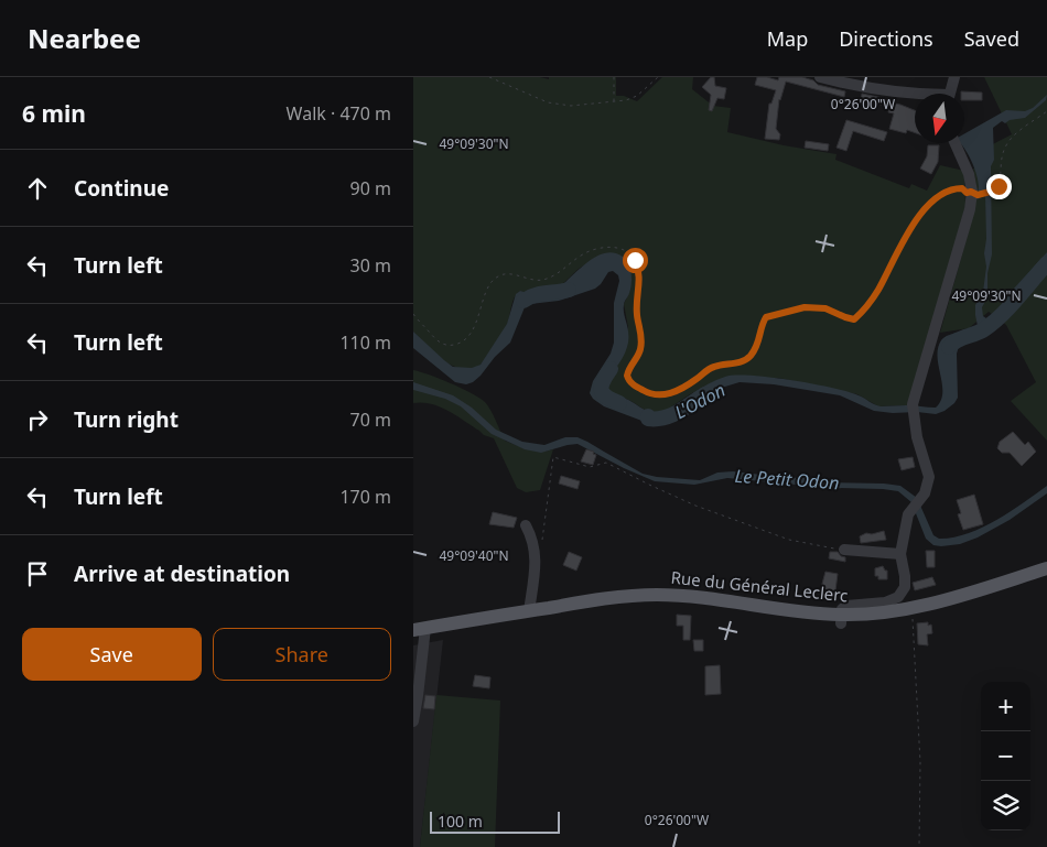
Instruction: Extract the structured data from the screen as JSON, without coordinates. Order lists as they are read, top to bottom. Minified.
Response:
{"streets":{"main road":["Rue du Général Leclerc"]},"water":["L'Odon","Le Petit Odon"],"scale_bar":"100 m","north":"bottom","page":{"header":"Nearbee","nav":["Map","Directions","Saved"],"heading":["6 min","Walk · 470 m"],"list":[["Continue","90 m"],["Turn left","30 m"],["Turn left","110 m"],["Turn right","70 m"],["Turn left","170 m"],"Arrive at destination"],"buttons":["Save","Share"],"map_buttons":["+","−"],"scale":"100 m"},"coordinates":["0°26'00\"W","49°09'30\"N","49°09'40\"N"]}
